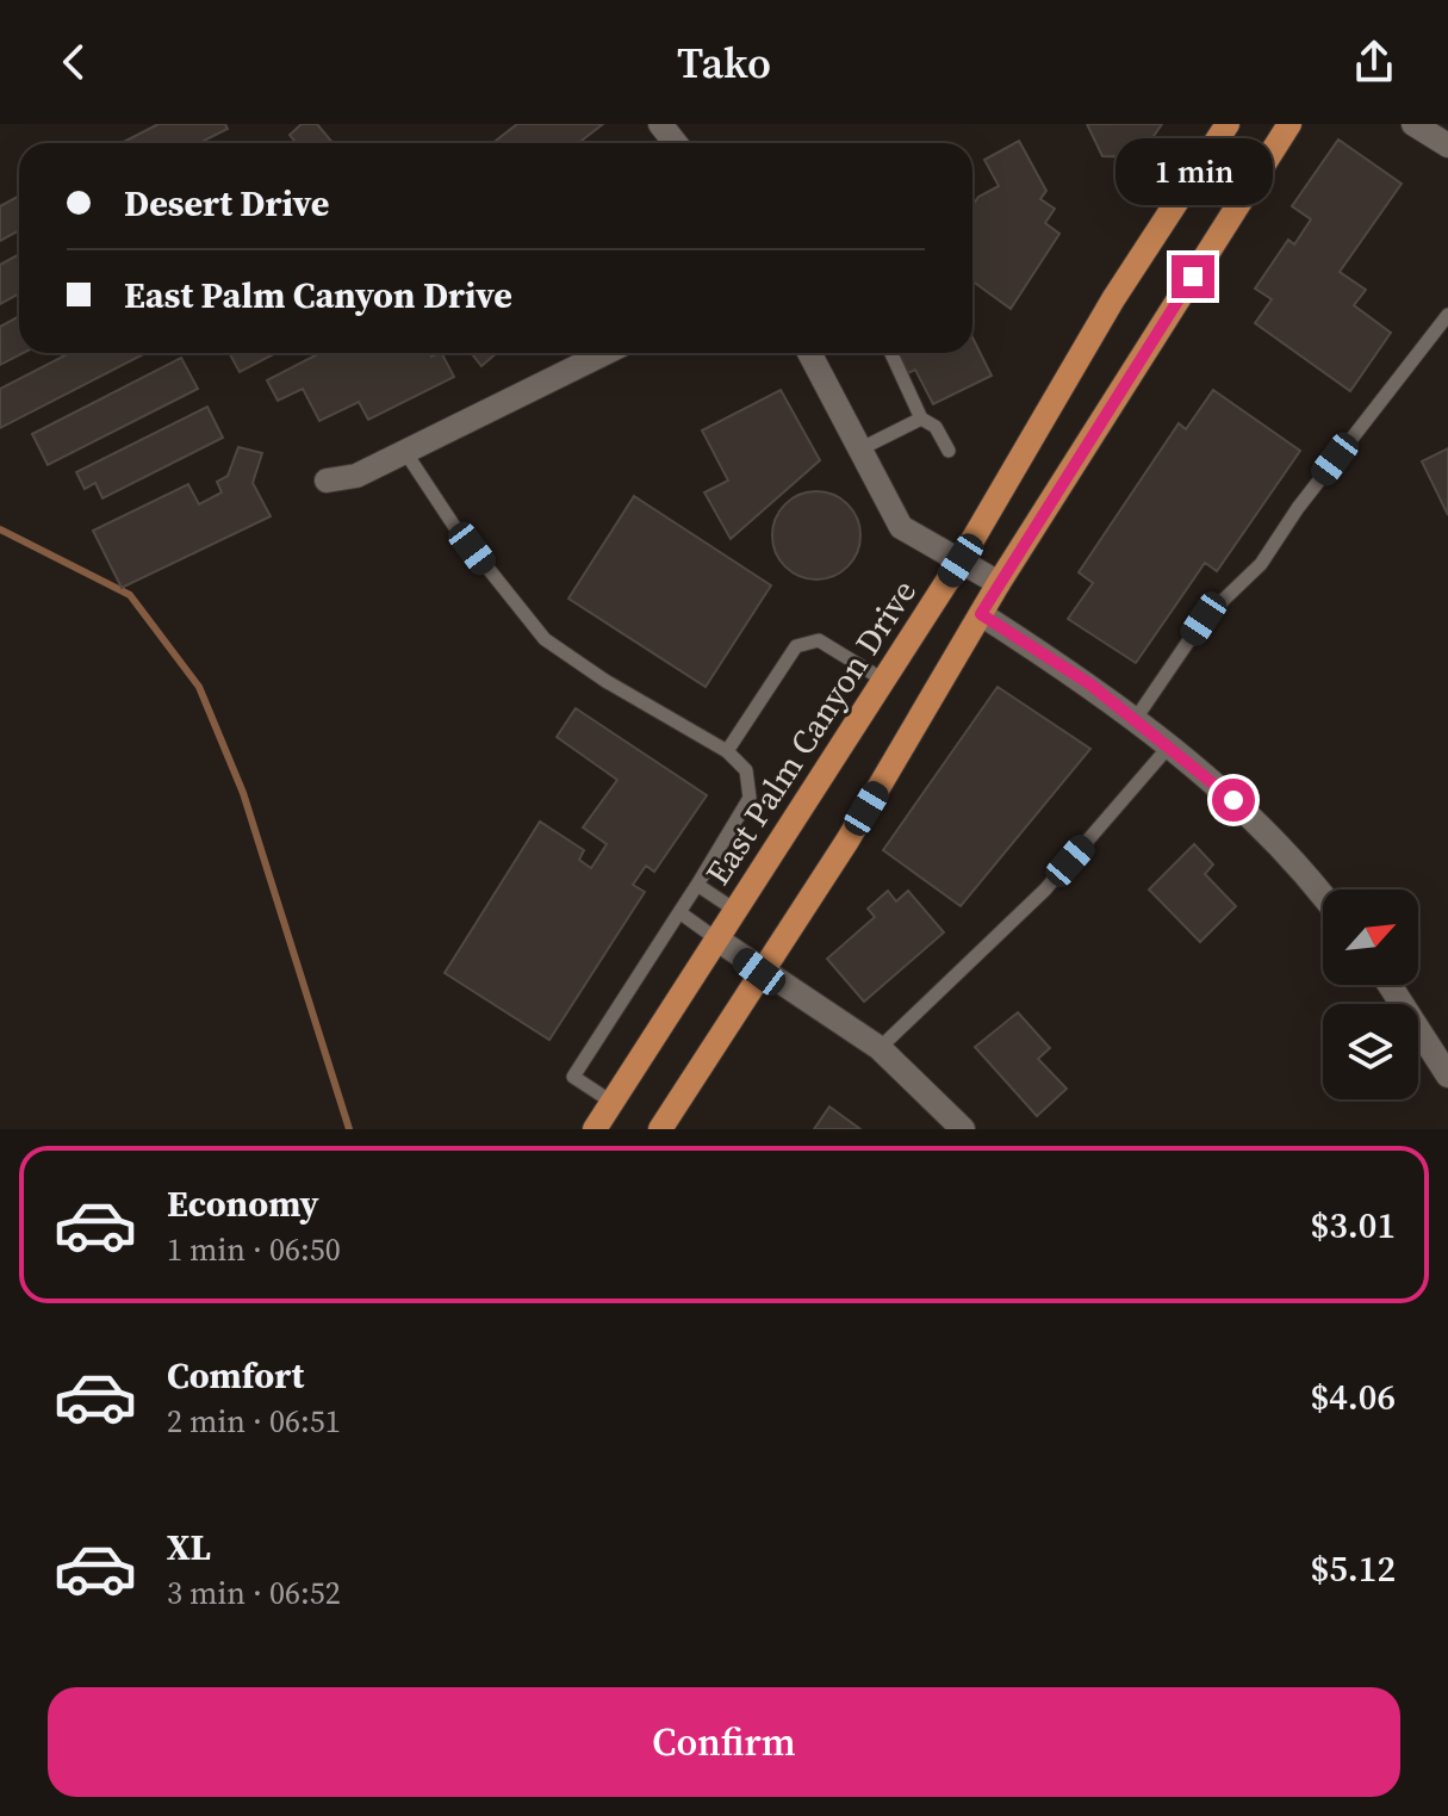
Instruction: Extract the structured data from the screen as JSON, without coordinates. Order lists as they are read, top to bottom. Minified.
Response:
{"streets":{"main road":["East Palm Canyon Drive"]},"north":"top right","page":{"header":"Tako","bubble":"1 min","banner":["Desert Drive","East Palm Canyon Drive"],"list":[{"name":"Economy","note":"1 min · 06:50","value":"$3.01"},{"name":"Comfort","note":"2 min · 06:51","value":"$4.06"},{"name":"XL","note":"3 min · 06:52","value":"$5.12"}],"buttons":"Confirm"}}
